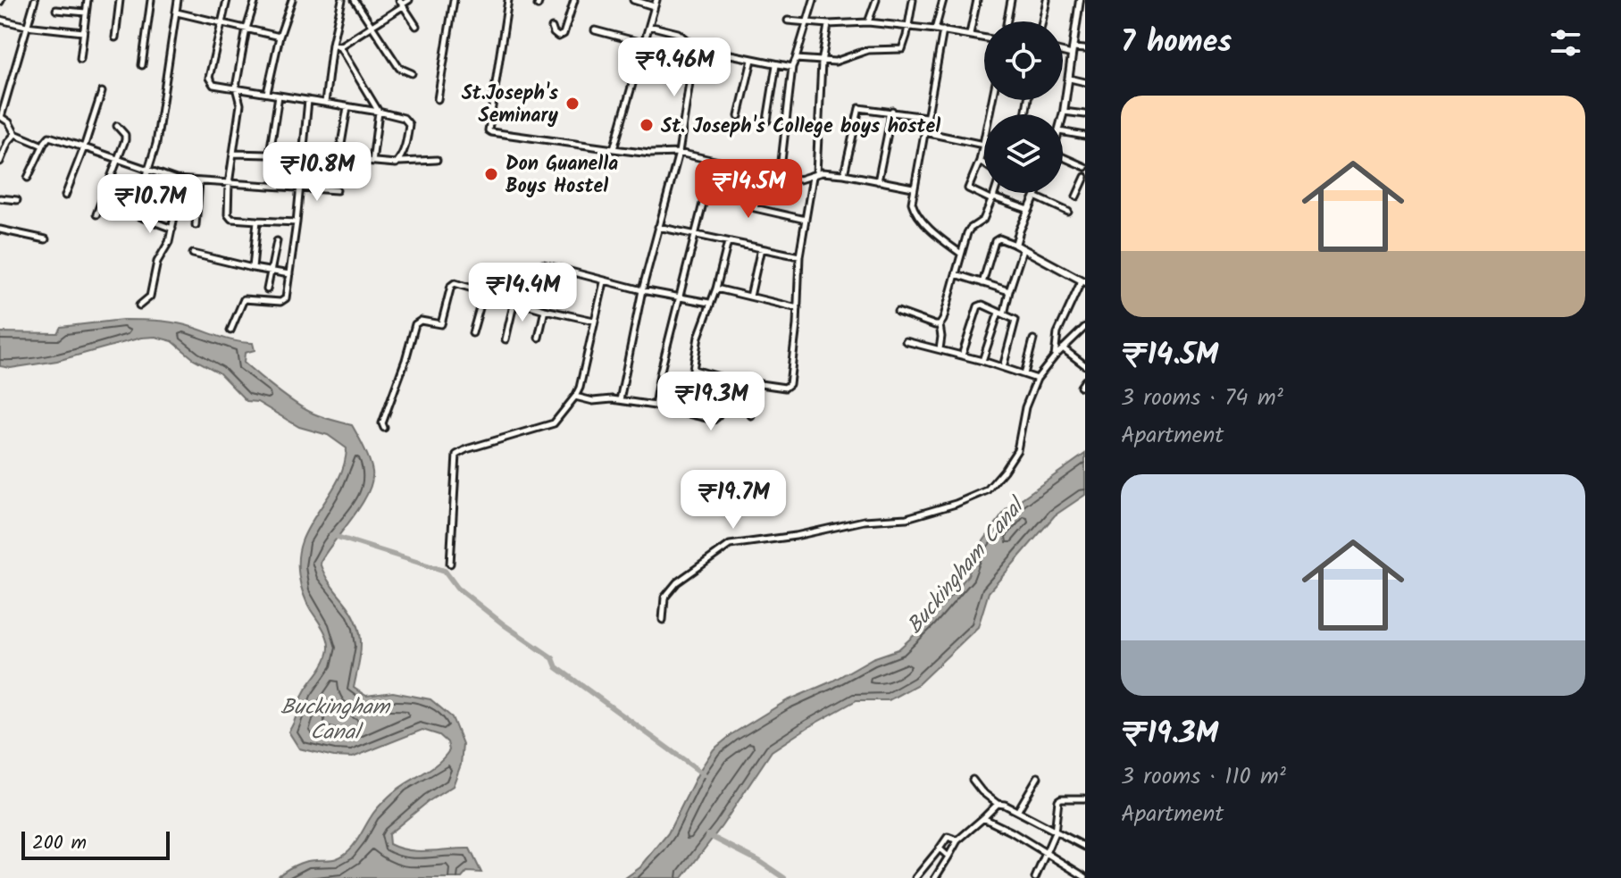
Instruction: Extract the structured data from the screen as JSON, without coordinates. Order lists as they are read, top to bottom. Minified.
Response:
{"water":["Buckingham Canal"],"places":["St.Joseph's Seminary","St. Joseph's College boys hostel","Don Guanella Boys Hostel"],"scale_bar":"200 m","page":{"heading":"7 homes","price":["₹9.46M","₹10.8M","₹14.5M","₹10.7M","₹14.4M","₹19.3M","₹19.7M"],"list":[{"name":"₹14.5M","note":"3 rooms · 74 m² · Apartment"},{"name":"₹19.3M","note":"3 rooms · 110 m² · Apartment"}],"scale":"200 m"}}
